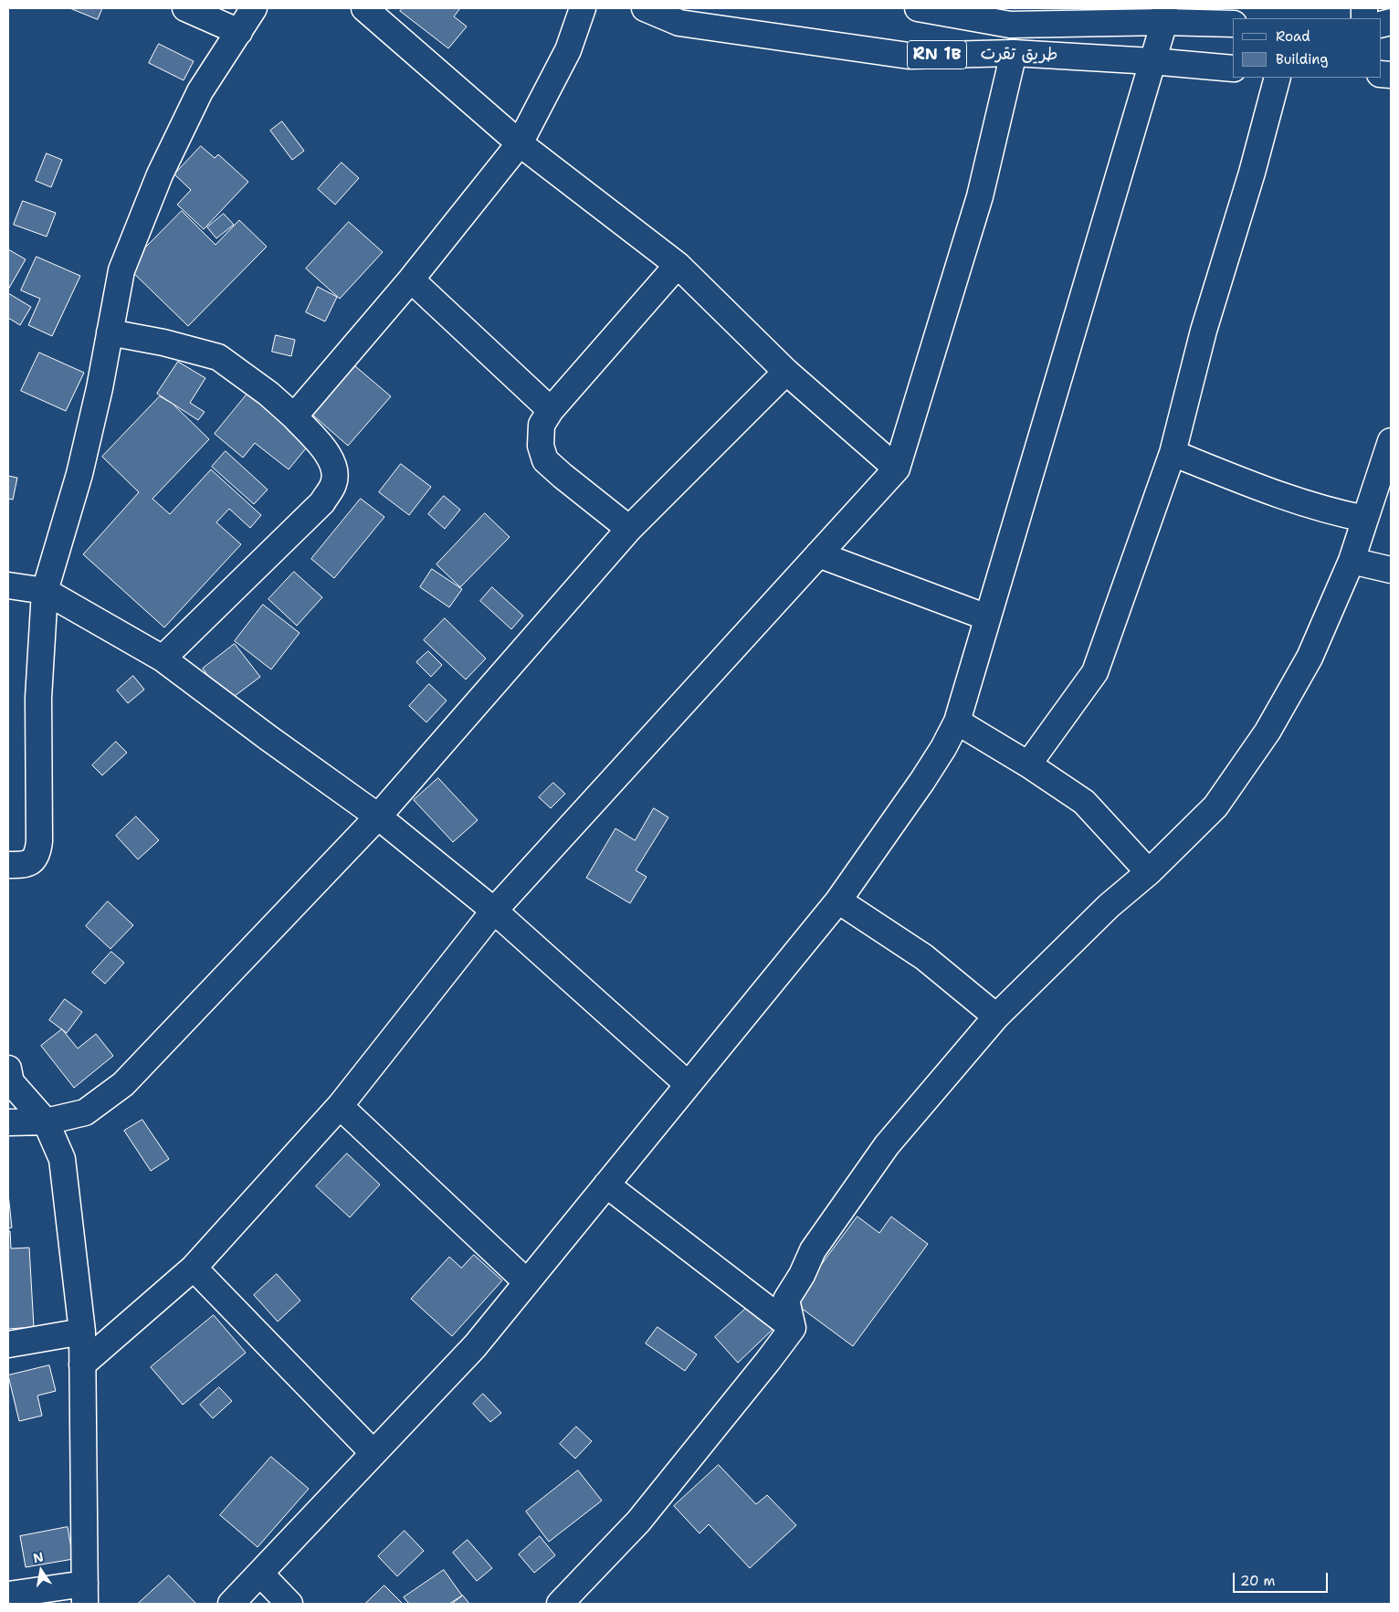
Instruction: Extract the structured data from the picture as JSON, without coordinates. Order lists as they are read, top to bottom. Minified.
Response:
{"streets":{"street":["RN 1B","طريق تقرت"]},"legend":["Road","Building"],"scale_bar":"20 m","north":"top"}
